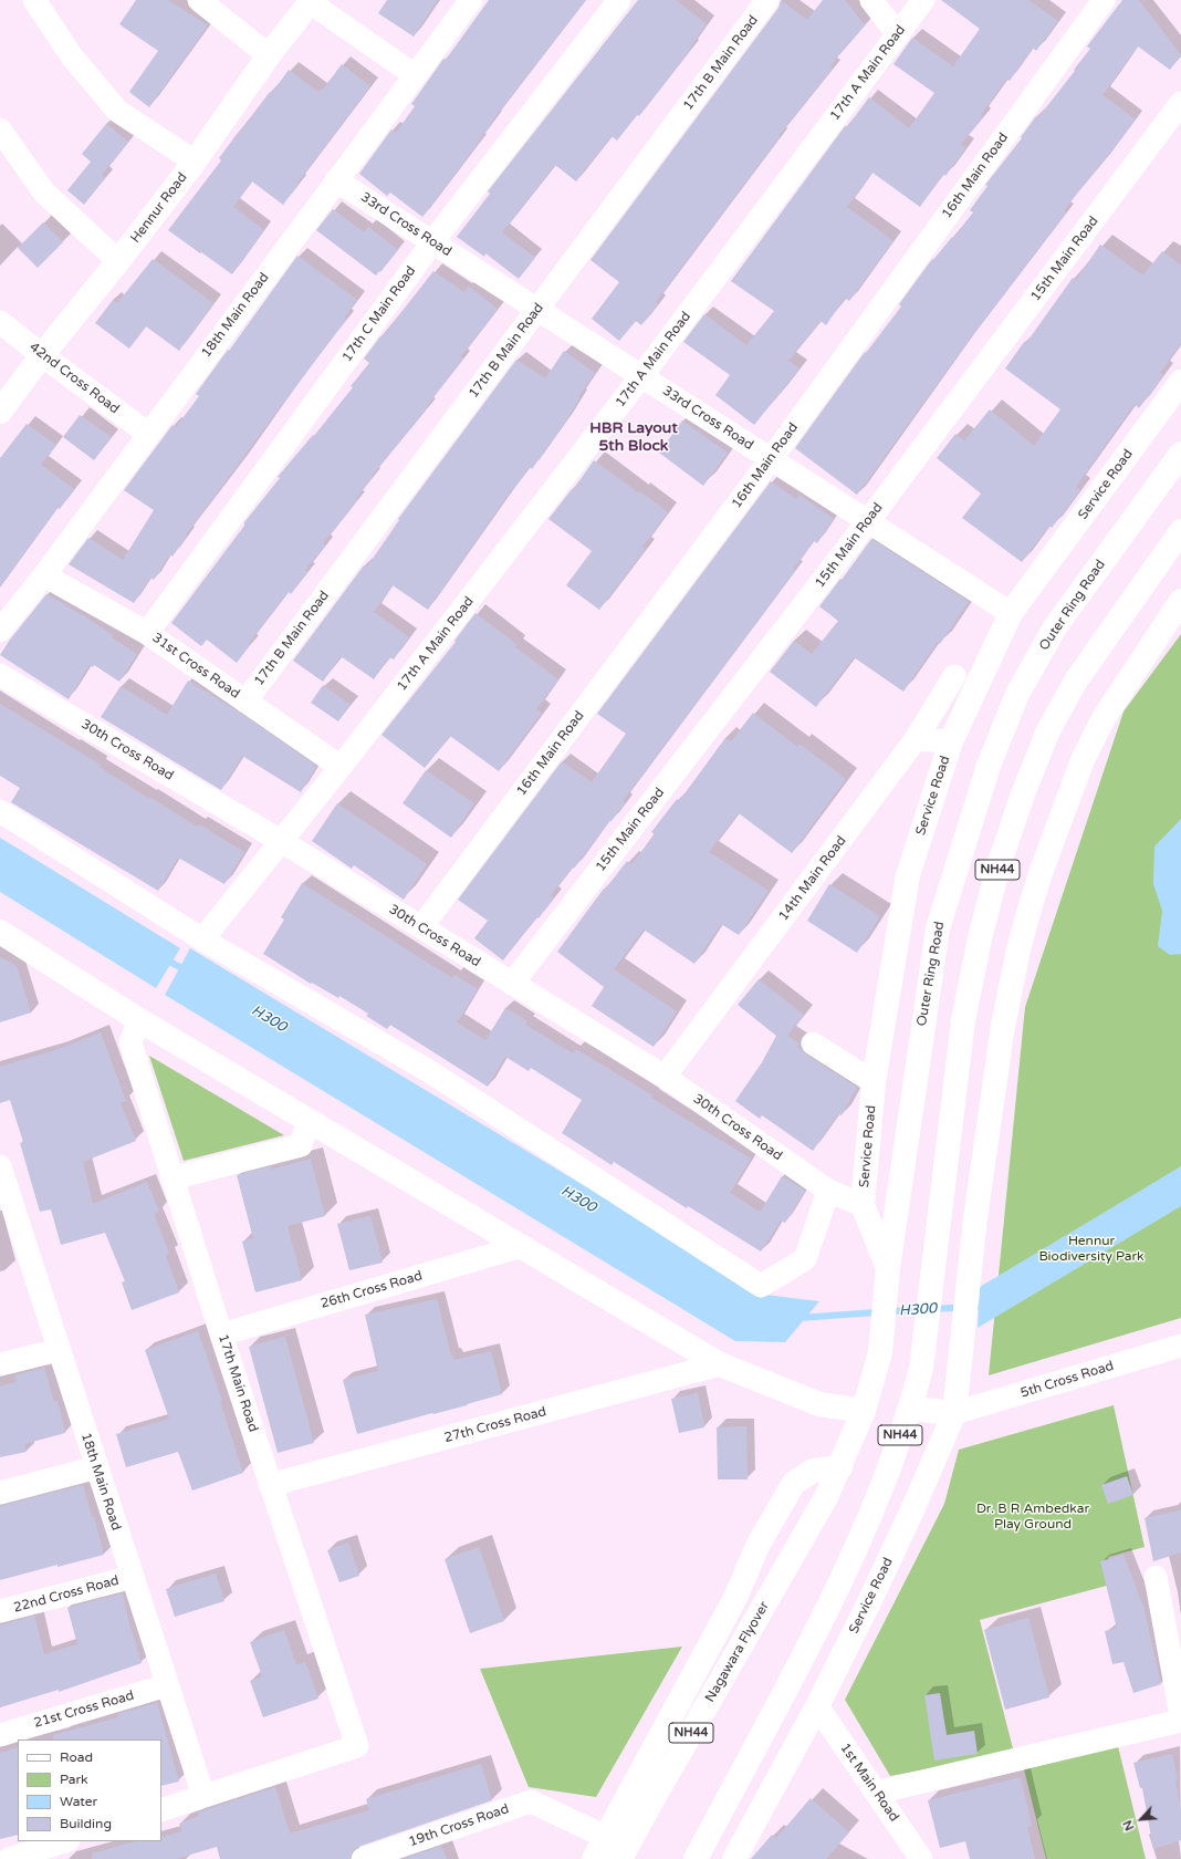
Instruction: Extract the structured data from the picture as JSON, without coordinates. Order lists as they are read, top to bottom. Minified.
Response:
{"streets":{"main road":["Hennur Road","Service Road","Outer Ring Road","NH44","Nagawara Flyover"],"street":["17th B Main Road","17th A Main Road","16th Main Road","33rd Cross Road","15th Main Road","17th C Main Road","18th Main Road","42nd Cross Road","31st Cross Road","30th Cross Road","14th Main Road","26th Cross Road","5th Cross Road","17th Main Road","27th Cross Road","22nd Cross Road","21st Cross Road","1st Main Road","19th Cross Road"]},"crossings":[["17th B Main Road","33rd Cross Road"],["17th B Main Road","31st Cross Road"],["17th A Main Road","33rd Cross Road"],["17th A Main Road","31st Cross Road"],["17th A Main Road","30th Cross Road"],["16th Main Road","33rd Cross Road"],["16th Main Road","30th Cross Road"],["Hennur Road","42nd Cross Road"],["33rd Cross Road","15th Main Road"],["33rd Cross Road","17th C Main Road"],["33rd Cross Road","18th Main Road"],["33rd Cross Road","Service Road"],["15th Main Road","30th Cross Road"],["17th C Main Road","31st Cross Road"],["18th Main Road","42nd Cross Road"],["18th Main Road","31st Cross Road"],["18th Main Road","17th Main Road"],["18th Main Road","22nd Cross Road"],["18th Main Road","21st Cross Road"],["Service Road","Outer Ring Road"],["Service Road","30th Cross Road"],["Service Road","5th Cross Road"],["Service Road","1st Main Road"],["Outer Ring Road","Nagawara Flyover"],["30th Cross Road","14th Main Road"],["26th Cross Road","17th Main Road"],["17th Main Road","27th Cross Road"]],"districts":["HBR Layout 5th Block"],"water":["H300"],"parks":["Hennur Biodiversity Park","Dr. B R Ambedkar Play Ground"],"legend":["Road","Park","Water","Building"],"north":"bottom left"}
